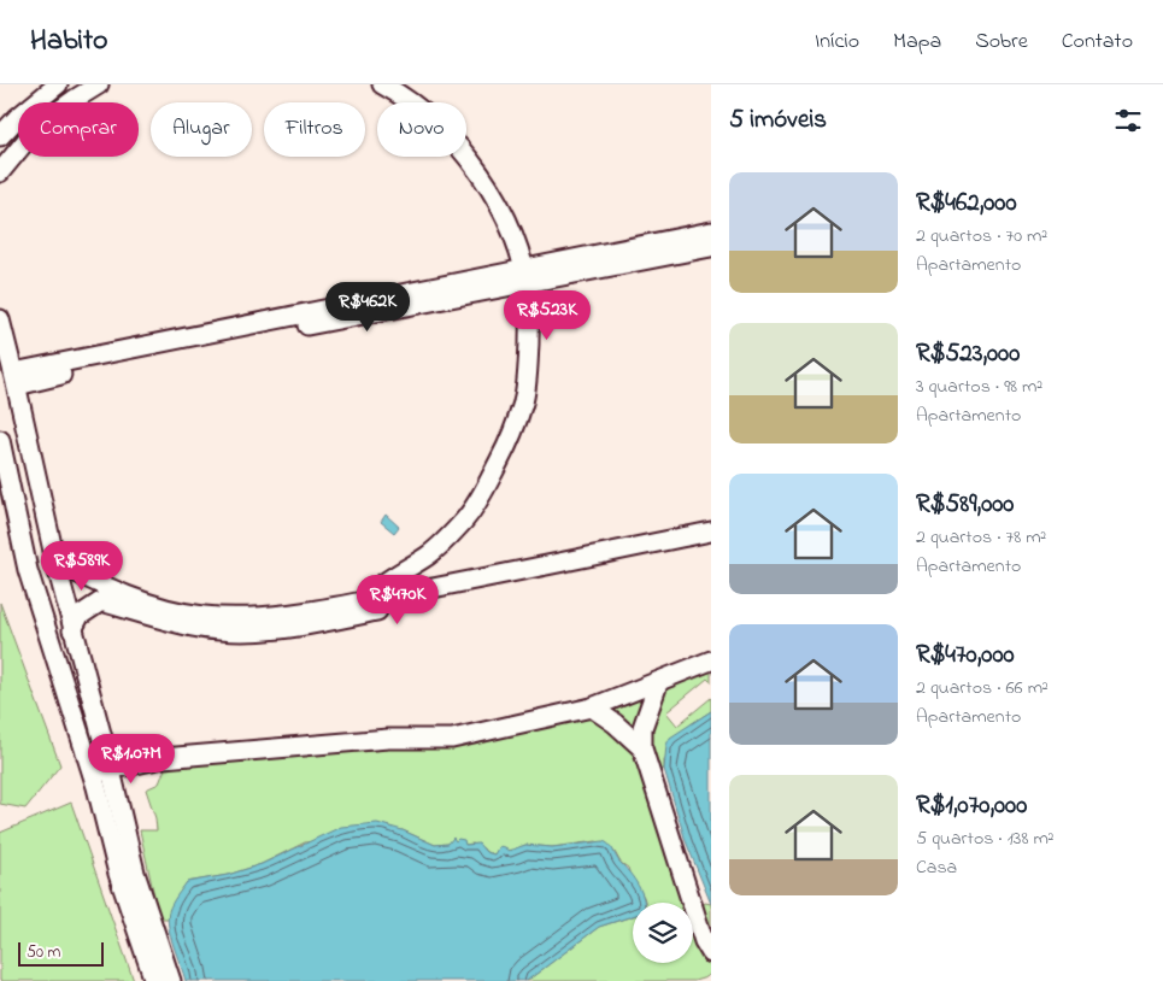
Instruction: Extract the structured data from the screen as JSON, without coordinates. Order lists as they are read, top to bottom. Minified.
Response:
{"scale_bar":"50 m","page":{"header":"Habito","nav":["Início","Mapa","Sobre","Contato"],"heading":"5 imóveis","chip":["Comprar","Alugar","Filtros","Novo"],"list":[{"name":"R$462,000","note":"2 quartos · 70 m² · Apartamento"},{"name":"R$523,000","note":"3 quartos · 98 m² · Apartamento"},{"name":"R$589,000","note":"2 quartos · 78 m² · Apartamento"},{"name":"R$470,000","note":"2 quartos · 66 m² · Apartamento"},{"name":"R$1,070,000","note":"5 quartos · 138 m² · Casa"}],"price":["R$462K","R$523K","R$589K","R$470K","R$1.07M"],"scale":"50 m"}}
